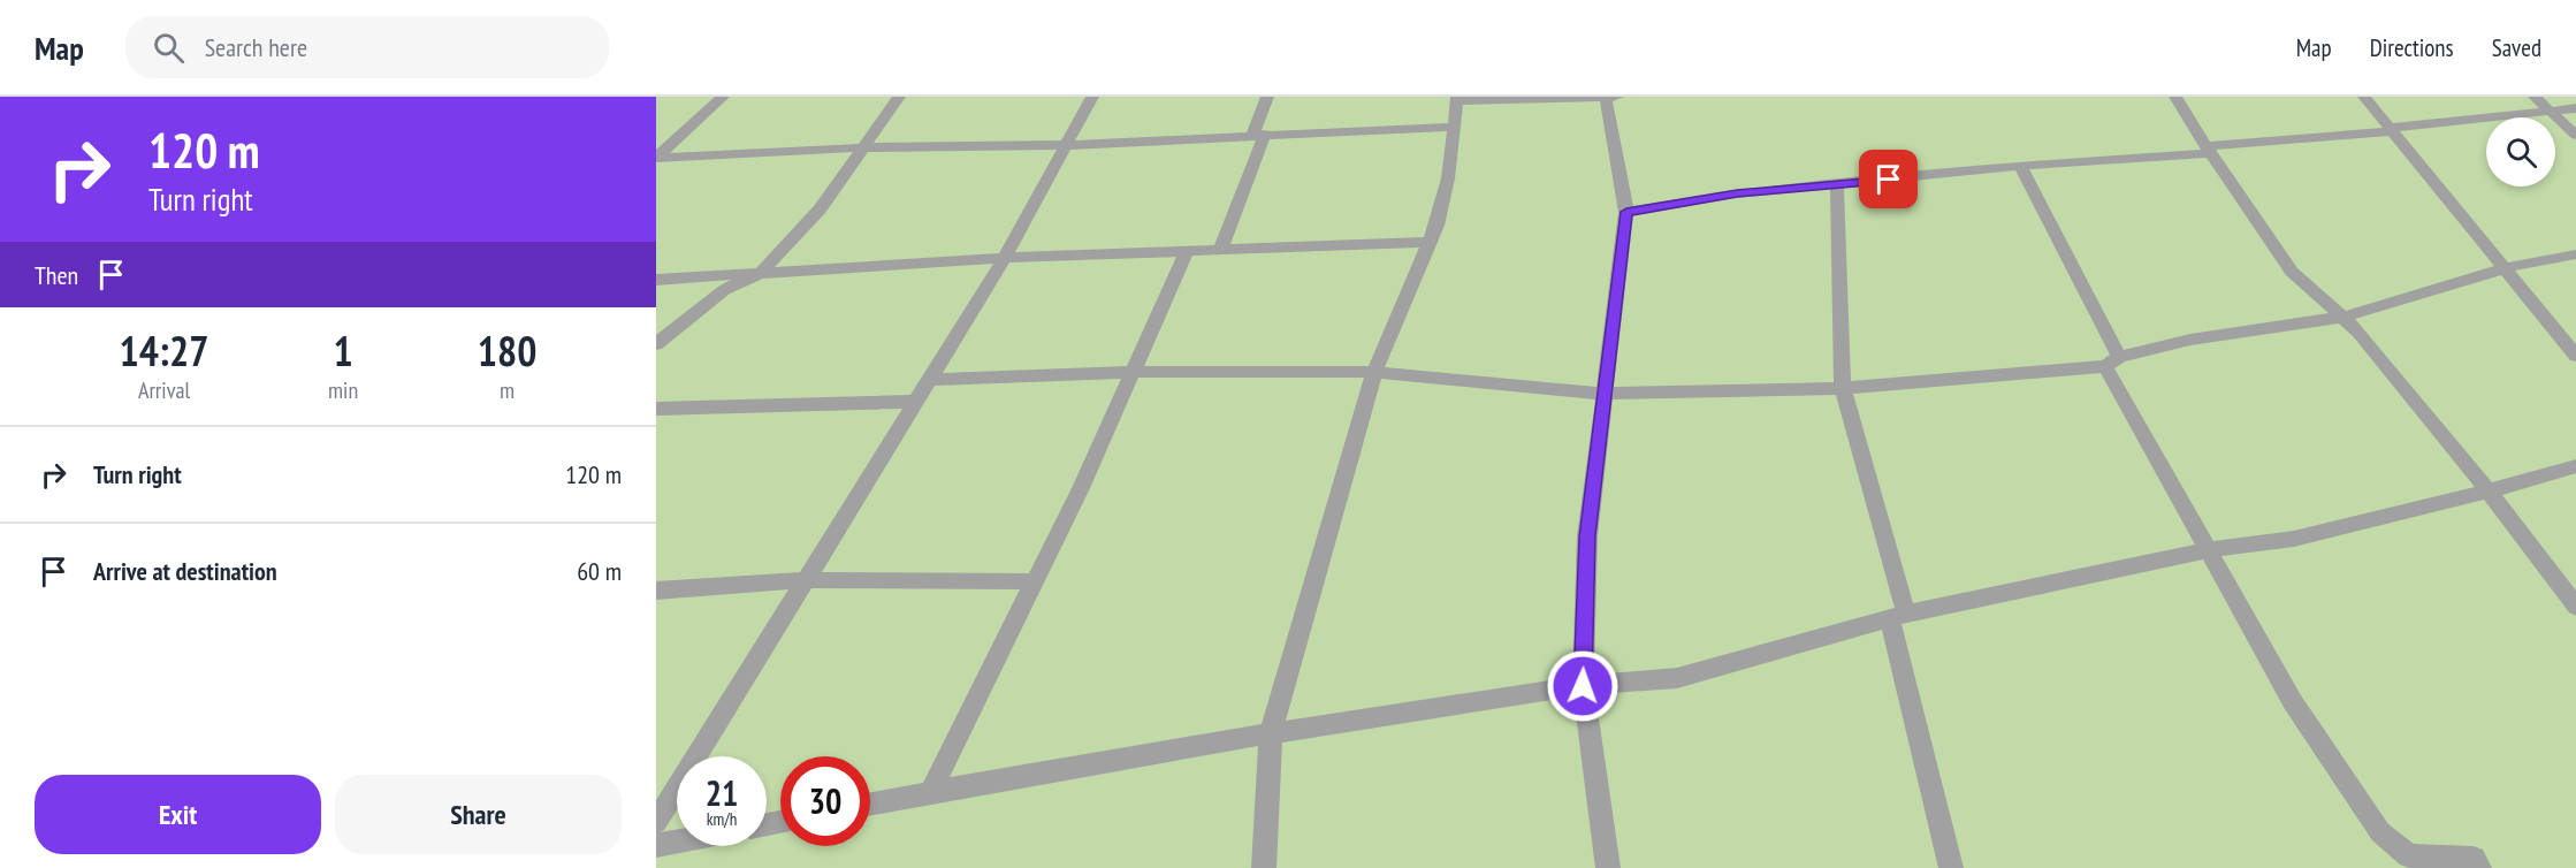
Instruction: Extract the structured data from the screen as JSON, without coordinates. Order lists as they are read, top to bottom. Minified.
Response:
{"page":{"header":"Map","search":"Search here","nav":["Map","Directions","Saved"],"turn":["120 m","Turn right"],"then":"Then","eta":["14:27","Arrival","1","min","180","m"],"list":[{"name":"Turn right","value":"120 m"},{"name":"Arrive at destination","value":"60 m"}],"speed":"21 km/h","limit":"30","buttons":["Exit","Share"]}}
